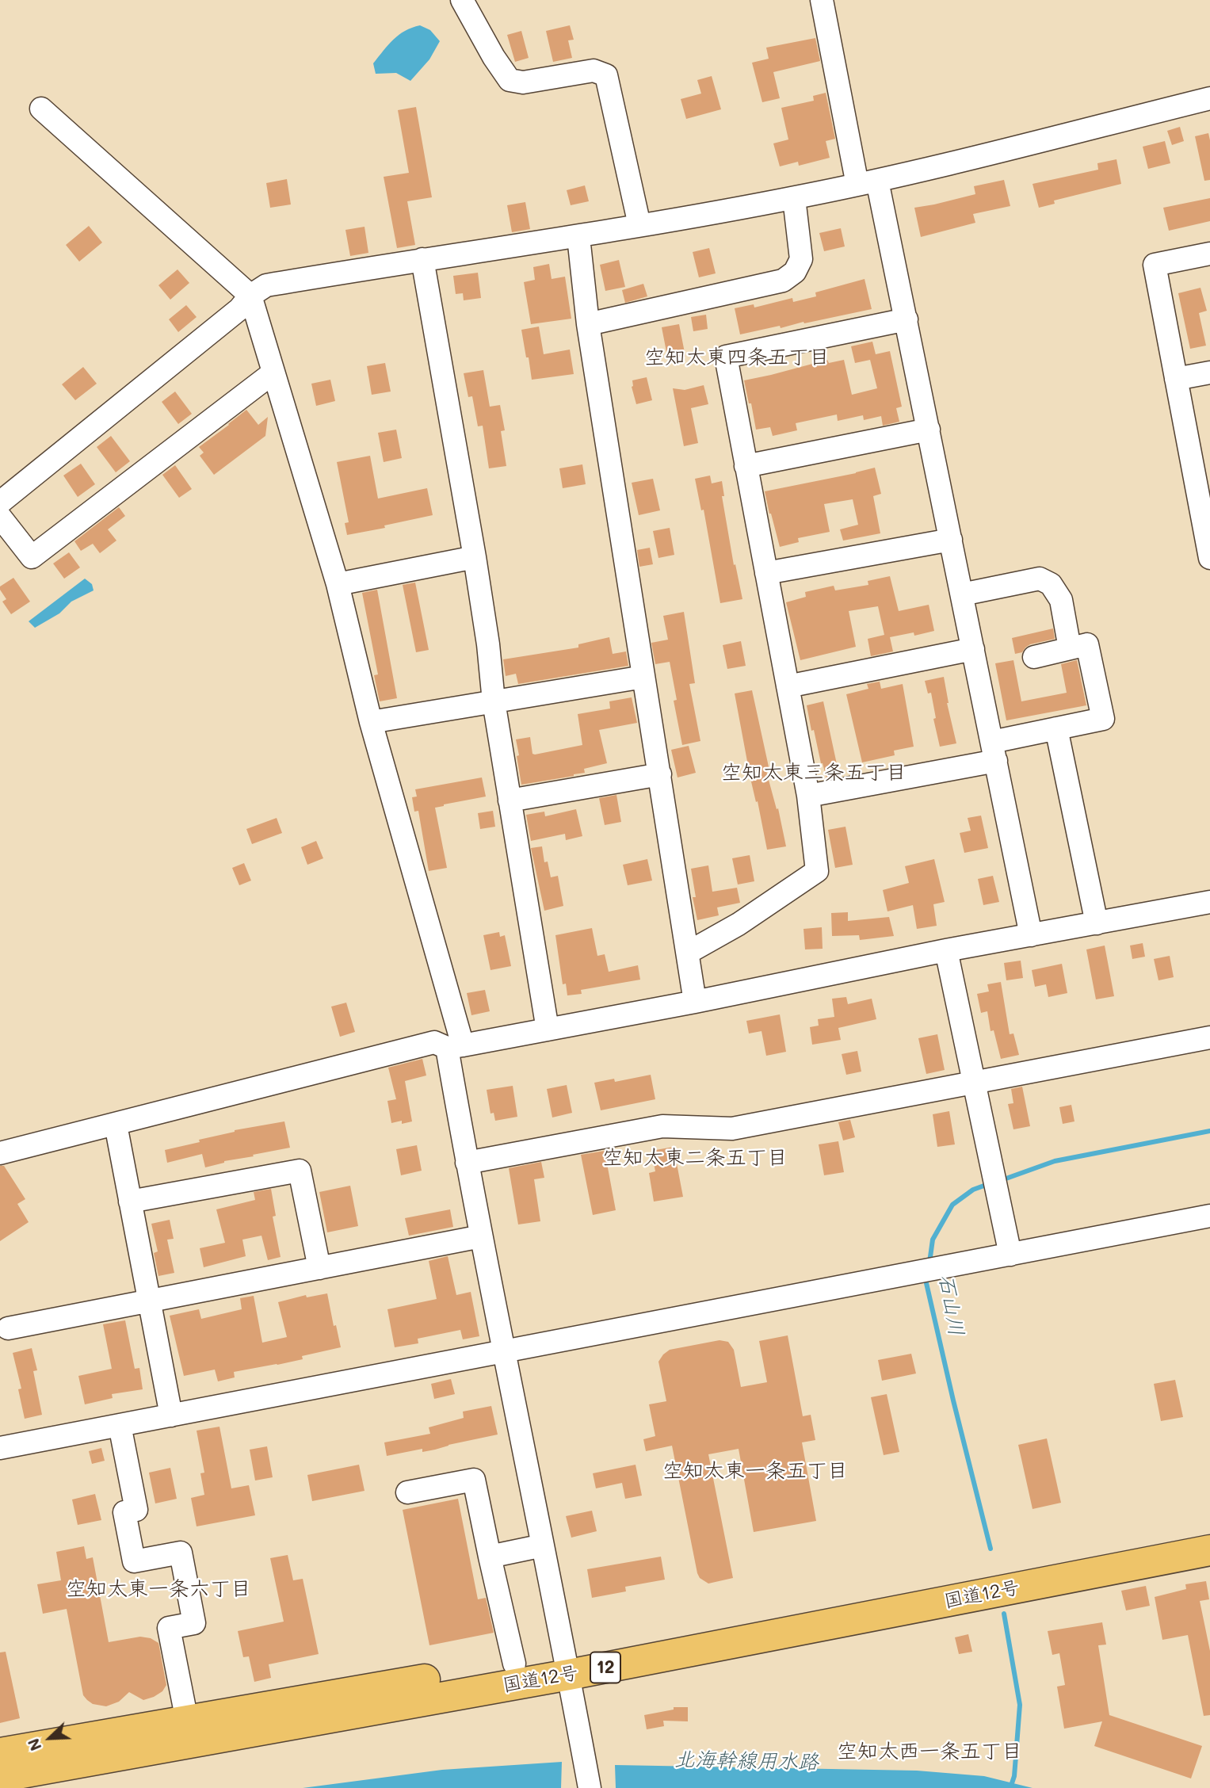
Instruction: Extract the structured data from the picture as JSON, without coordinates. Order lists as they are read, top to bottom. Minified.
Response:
{"streets":{"highway":["国道12号","12"]},"districts":["空知太東四条五丁目","空知太東三条五丁目","空知太東二条五丁目","空知太東一条五丁目","空知太東一条六丁目","空知太西一条五丁目"],"water":["石山川","北海幹線用水路"],"north":"bottom left"}
